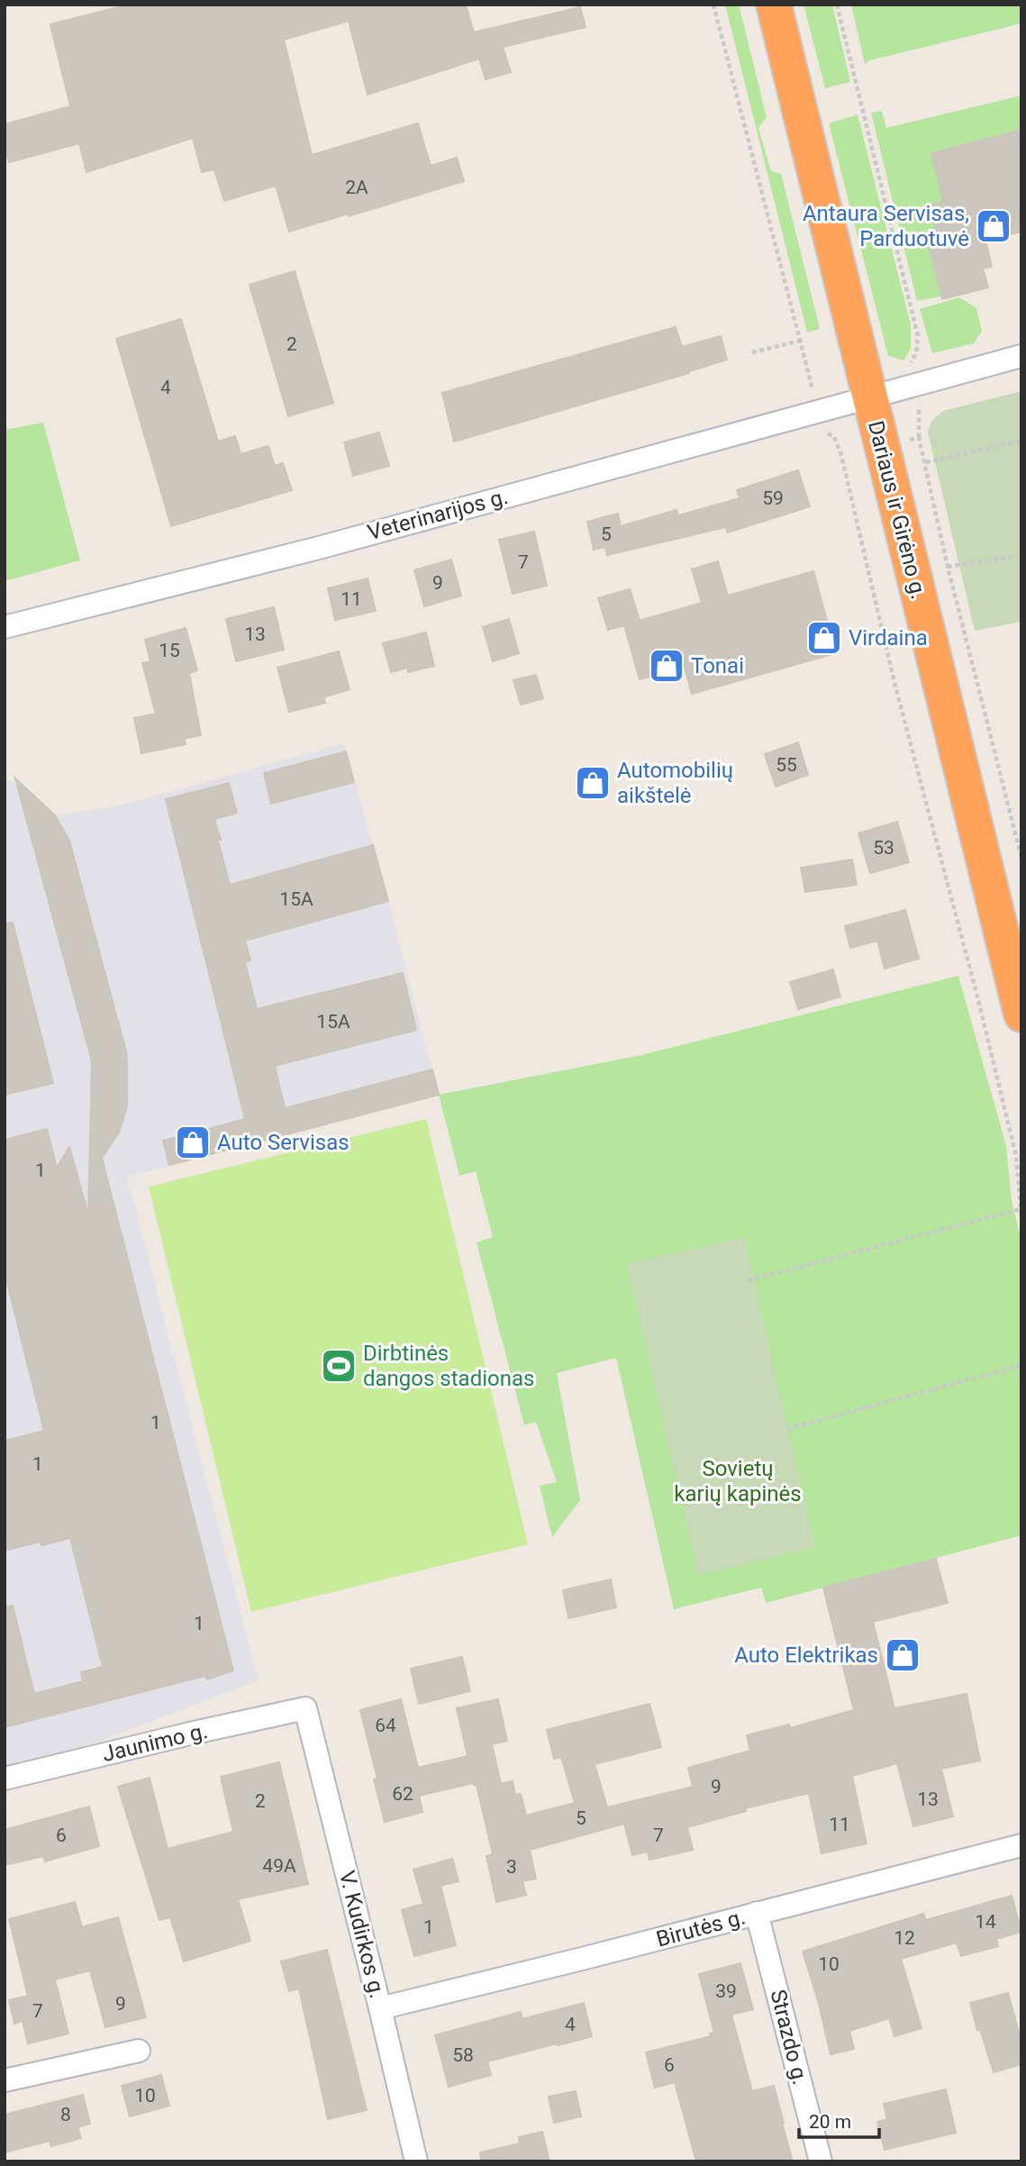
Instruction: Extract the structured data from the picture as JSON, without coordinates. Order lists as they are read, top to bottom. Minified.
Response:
{"streets":{"highway":["Dariaus ir Girėno g."],"street":["Veterinarijos g.","Jaunimo g.","Birutės g.","V. Kudirkos g.","Strazdo g."]},"crossings":[["Dariaus ir Girėno g.","Veterinarijos g."],["Jaunimo g.","V. Kudirkos g."],["Birutės g.","V. Kudirkos g."],["Birutės g.","Strazdo g."]],"parks":["Sovietų karių kapinės"],"places":{"shop":["Antaura Servisas, Parduotuvė","Virdaina","Tonai","Automobilių aikštelė","Auto Servisas","Auto Elektrikas"],"sports":["Dirbtinės dangos stadionas"]},"house_numbers":["2A","2","4","59","5","7","9","11","13","15","55","53","15A","15A","1","1","1","1","64","9","62","13","2","5","11","6","7","49A","3","14","1","12","10","39","9","7","4","58","6","10","8"],"scale_bar":"20 m"}
